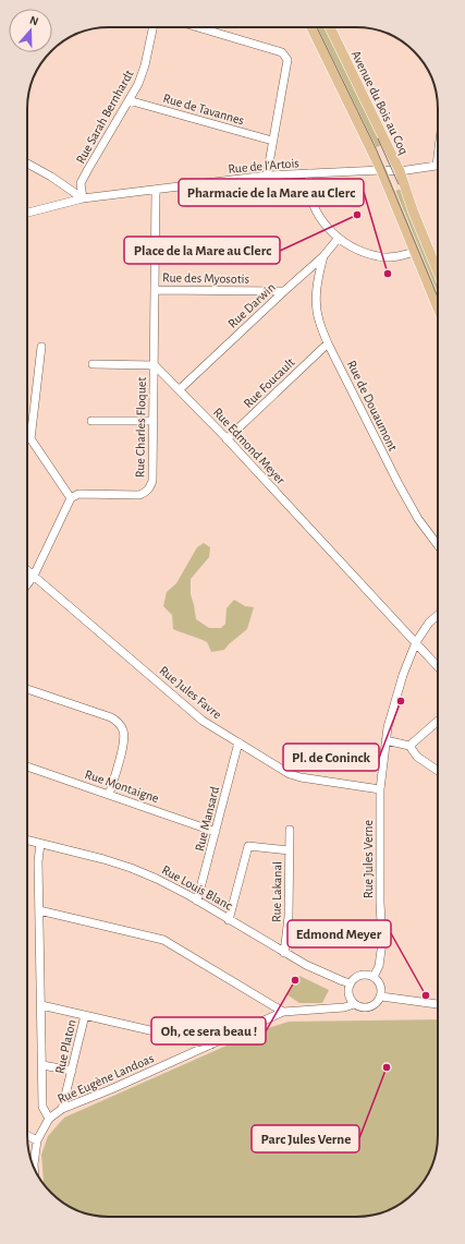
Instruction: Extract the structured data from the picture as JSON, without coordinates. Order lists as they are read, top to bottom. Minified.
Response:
{"streets":{"main road":["Avenue du Bois au Coq"],"street":["Rue de Tavannes","Rue Sarah Bernhardt","Rue de l'Artois","Rue des Myosotis","Rue Darwin","Rue Foucault","Rue de Douaumont","Rue Charles Floquet","Rue Edmond Meyer","Rue Jules Favre","Rue Montaigne","Rue Mansard","Rue Jules Verne","Rue Louis Blanc","Rue Lakanal","Rue Platon","Rue Eugène Landoas"]},"crossings":[["Avenue du Bois au Coq","Rue de l'Artois"],["Rue de Tavannes","Rue Sarah Bernhardt"],["Rue Sarah Bernhardt","Rue de l'Artois"],["Rue des Myosotis","Rue Darwin"],["Rue Darwin","Rue de Douaumont"],["Rue Darwin","Rue Edmond Meyer"],["Rue Foucault","Rue de Douaumont"],["Rue Foucault","Rue Edmond Meyer"],["Rue Charles Floquet","Rue Edmond Meyer"],["Rue Edmond Meyer","Rue Jules Verne"],["Rue Jules Favre","Rue Mansard"],["Rue Jules Favre","Rue Jules Verne"],["Rue Montaigne","Rue Mansard"],["Rue Mansard","Rue Louis Blanc"],["Rue Jules Verne","Rue Louis Blanc"],["Rue Jules Verne","Rue Eugène Landoas"],["Rue Louis Blanc","Rue Lakanal"],["Rue Louis Blanc","Rue Eugène Landoas"],["Rue Platon","Rue Eugène Landoas"]],"places":["Place de la Mare au Clerc","Pharmacie de la Mare au Clerc","Pl. de Coninck","Oh, ce sera beau !","Edmond Meyer","Parc Jules Verne"],"north":"top"}
